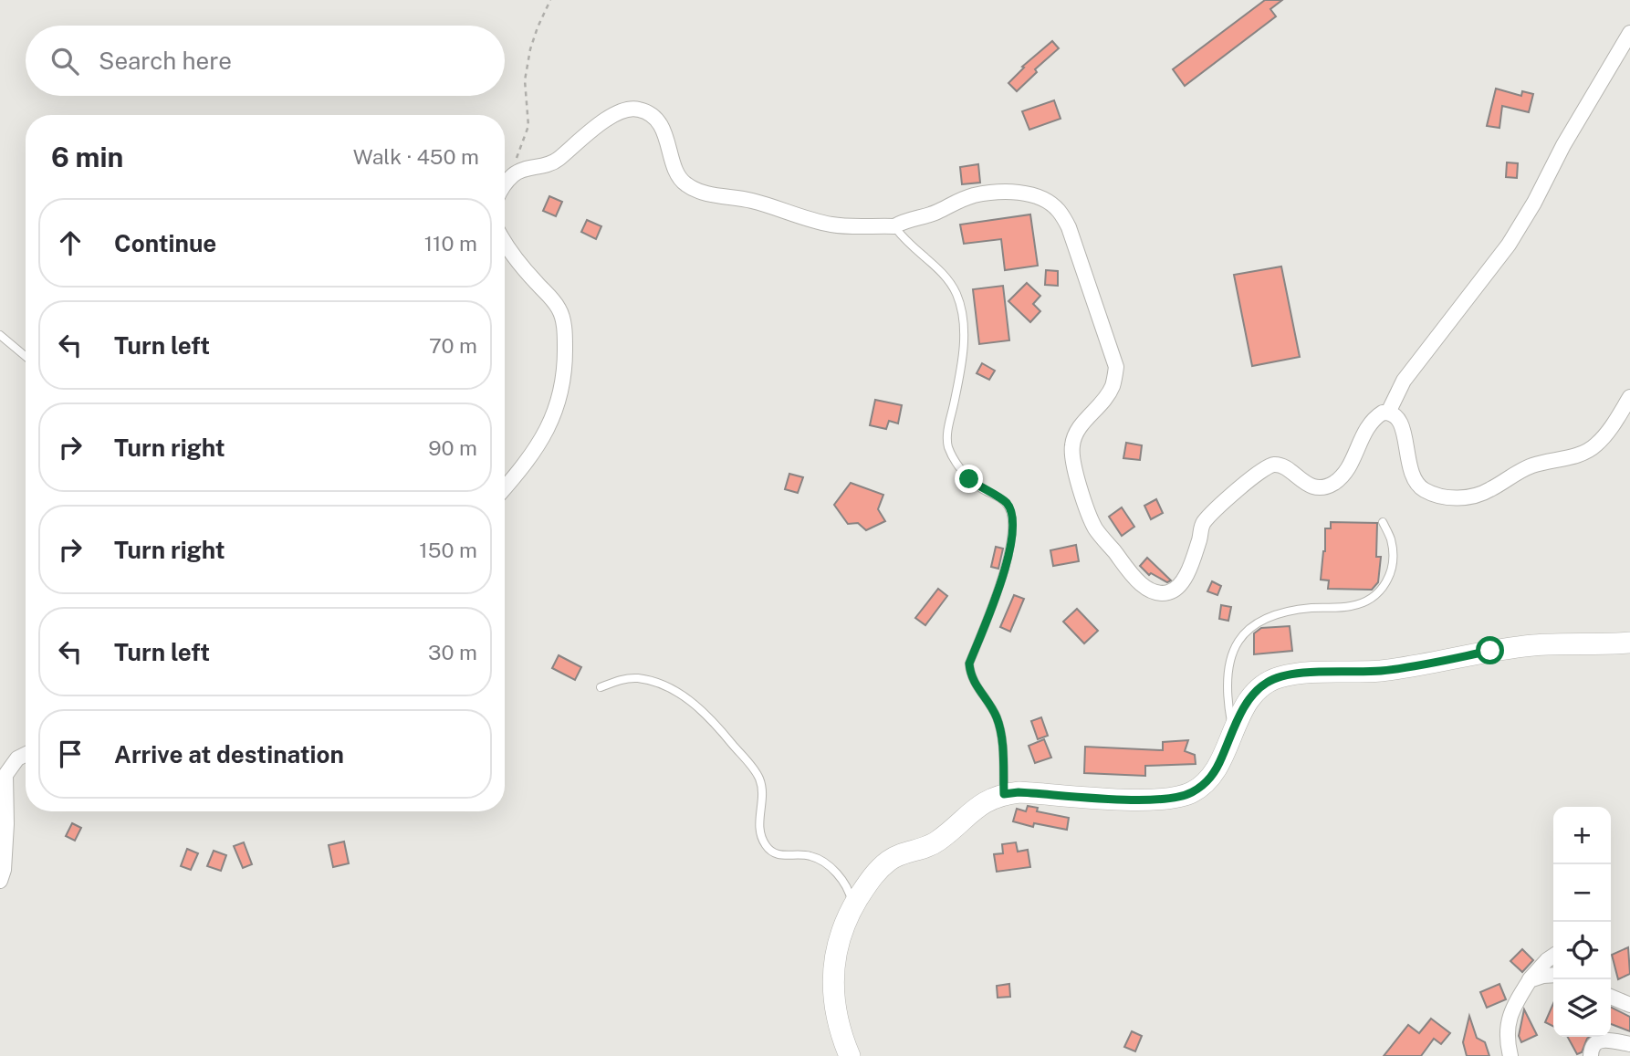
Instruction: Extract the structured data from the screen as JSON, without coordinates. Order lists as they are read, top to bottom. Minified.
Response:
{"page":{"search":"Search here","heading":["6 min","Walk · 450 m"],"list":[["Continue","110 m"],["Turn left","70 m"],["Turn right","90 m"],["Turn right","150 m"],["Turn left","30 m"],"Arrive at destination"],"map_buttons":["+","−"]}}
